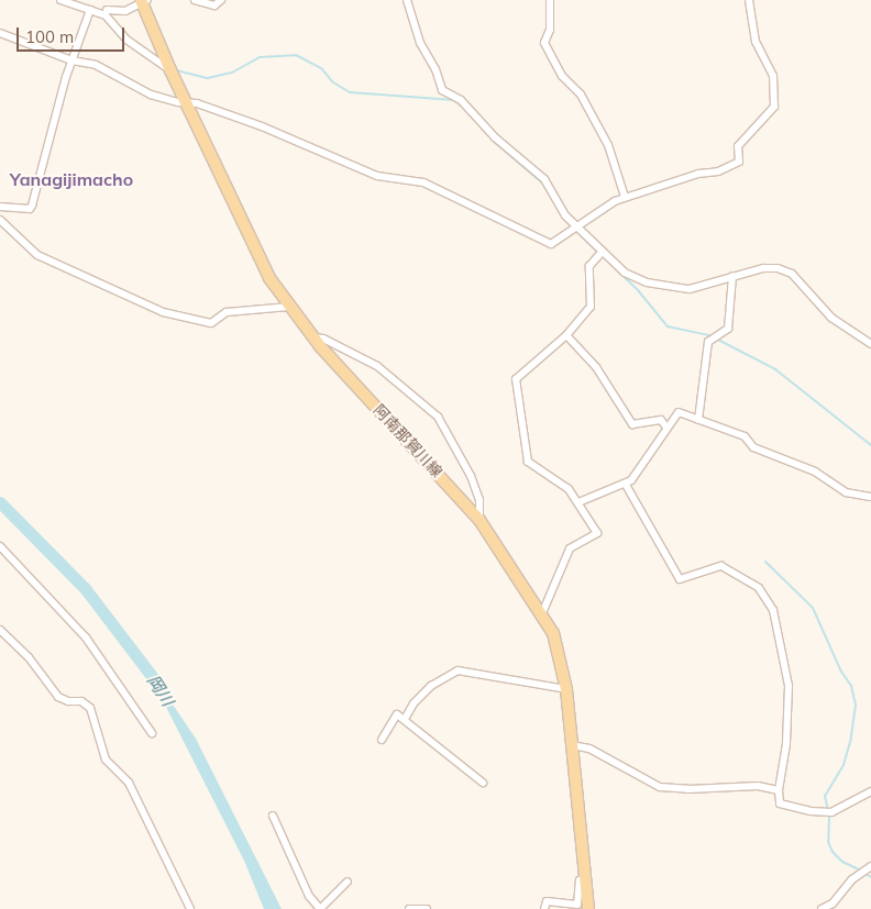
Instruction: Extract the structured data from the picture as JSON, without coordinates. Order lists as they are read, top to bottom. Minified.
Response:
{"streets":{"main road":["阿南那賀川線"]},"districts":["Yanagijimacho"],"water":["岡川"],"scale_bar":"100 m"}
